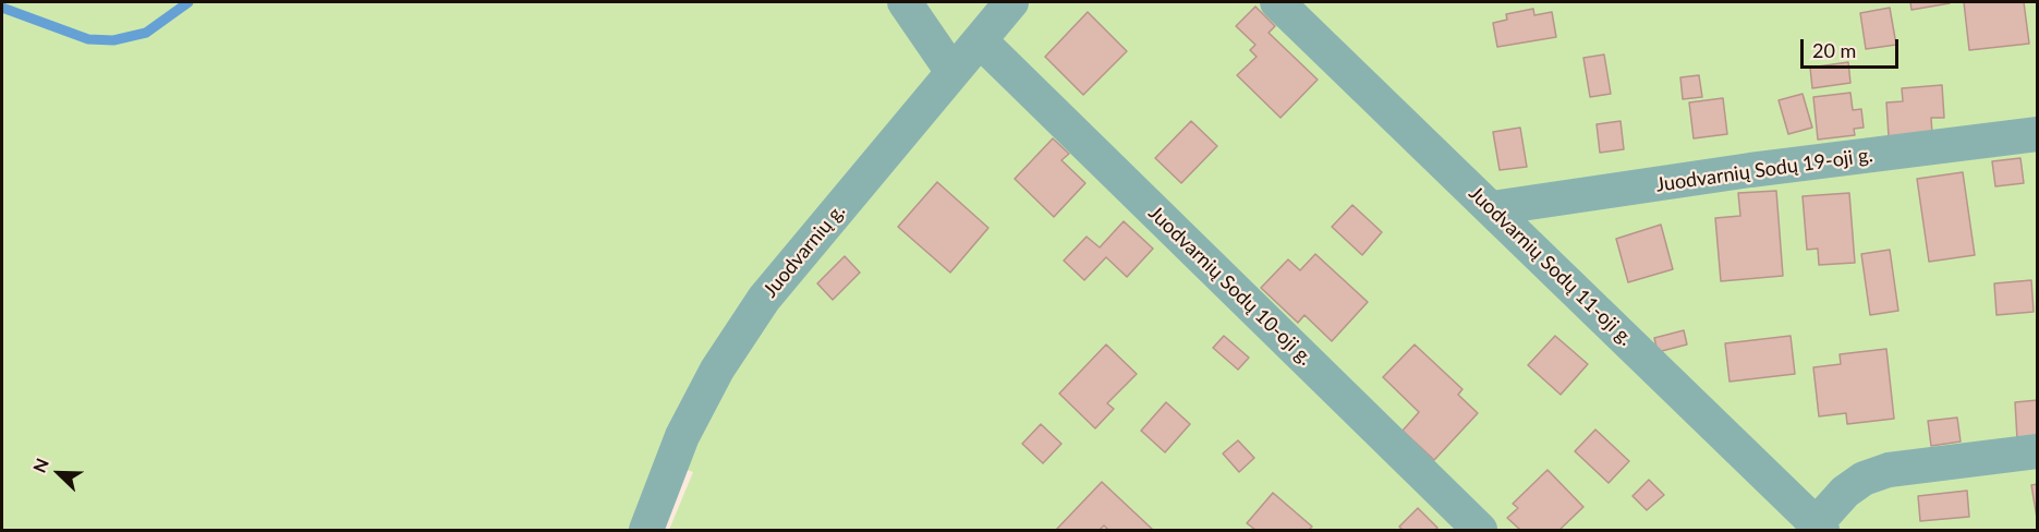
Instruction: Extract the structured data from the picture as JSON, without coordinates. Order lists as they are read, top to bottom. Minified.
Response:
{"streets":{"street":["Juodvarnių Sodų 19-oji g.","Juodvarnių g.","Juodvarnių Sodų 11-oji g.","Juodvarnių Sodų 10-oji g."]},"crossings":[["Juodvarnių Sodų 19-oji g.","Juodvarnių Sodų 11-oji g."],["Juodvarnių g.","Juodvarnių Sodų 10-oji g."]],"scale_bar":"20 m","north":"top left"}
